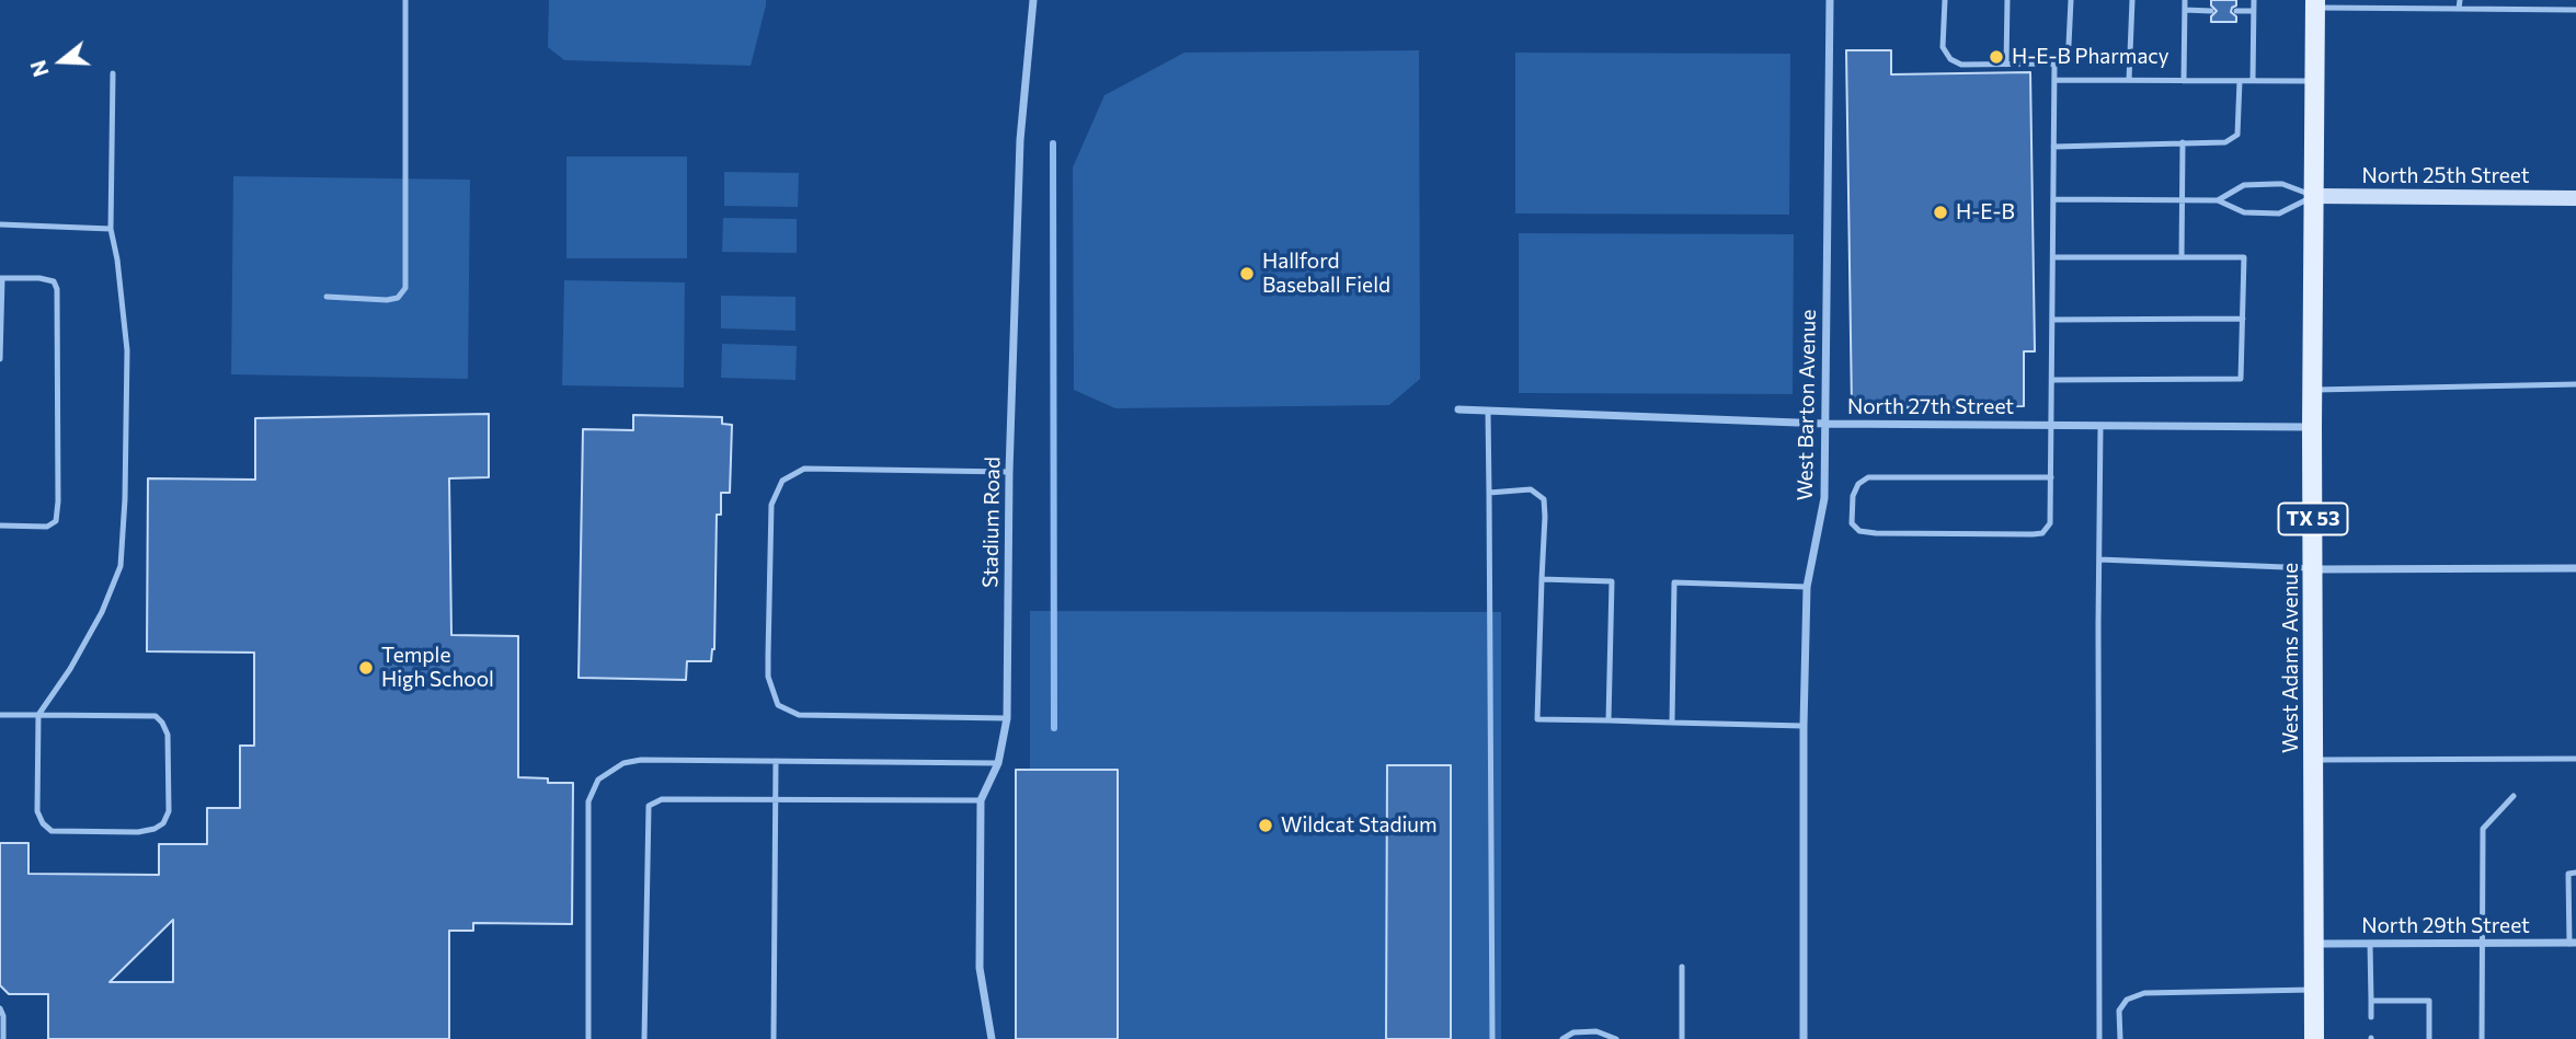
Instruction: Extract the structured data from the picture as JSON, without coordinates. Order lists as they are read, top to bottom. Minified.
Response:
{"streets":{"main road":["TX 53","West Adams Avenue"],"street":["North 25th Street","West Barton Avenue","North 27th Street","Stadium Road","North 29th Street"]},"crossings":[["North 25th Street","West Adams Avenue"],["West Barton Avenue","North 27th Street"],["North 27th Street","West Adams Avenue"],["West Adams Avenue","North 29th Street"]],"places":["H-E-B Pharmacy","H-E-B","Hallford Baseball Field","Temple High School","Wildcat Stadium"],"north":"left"}
